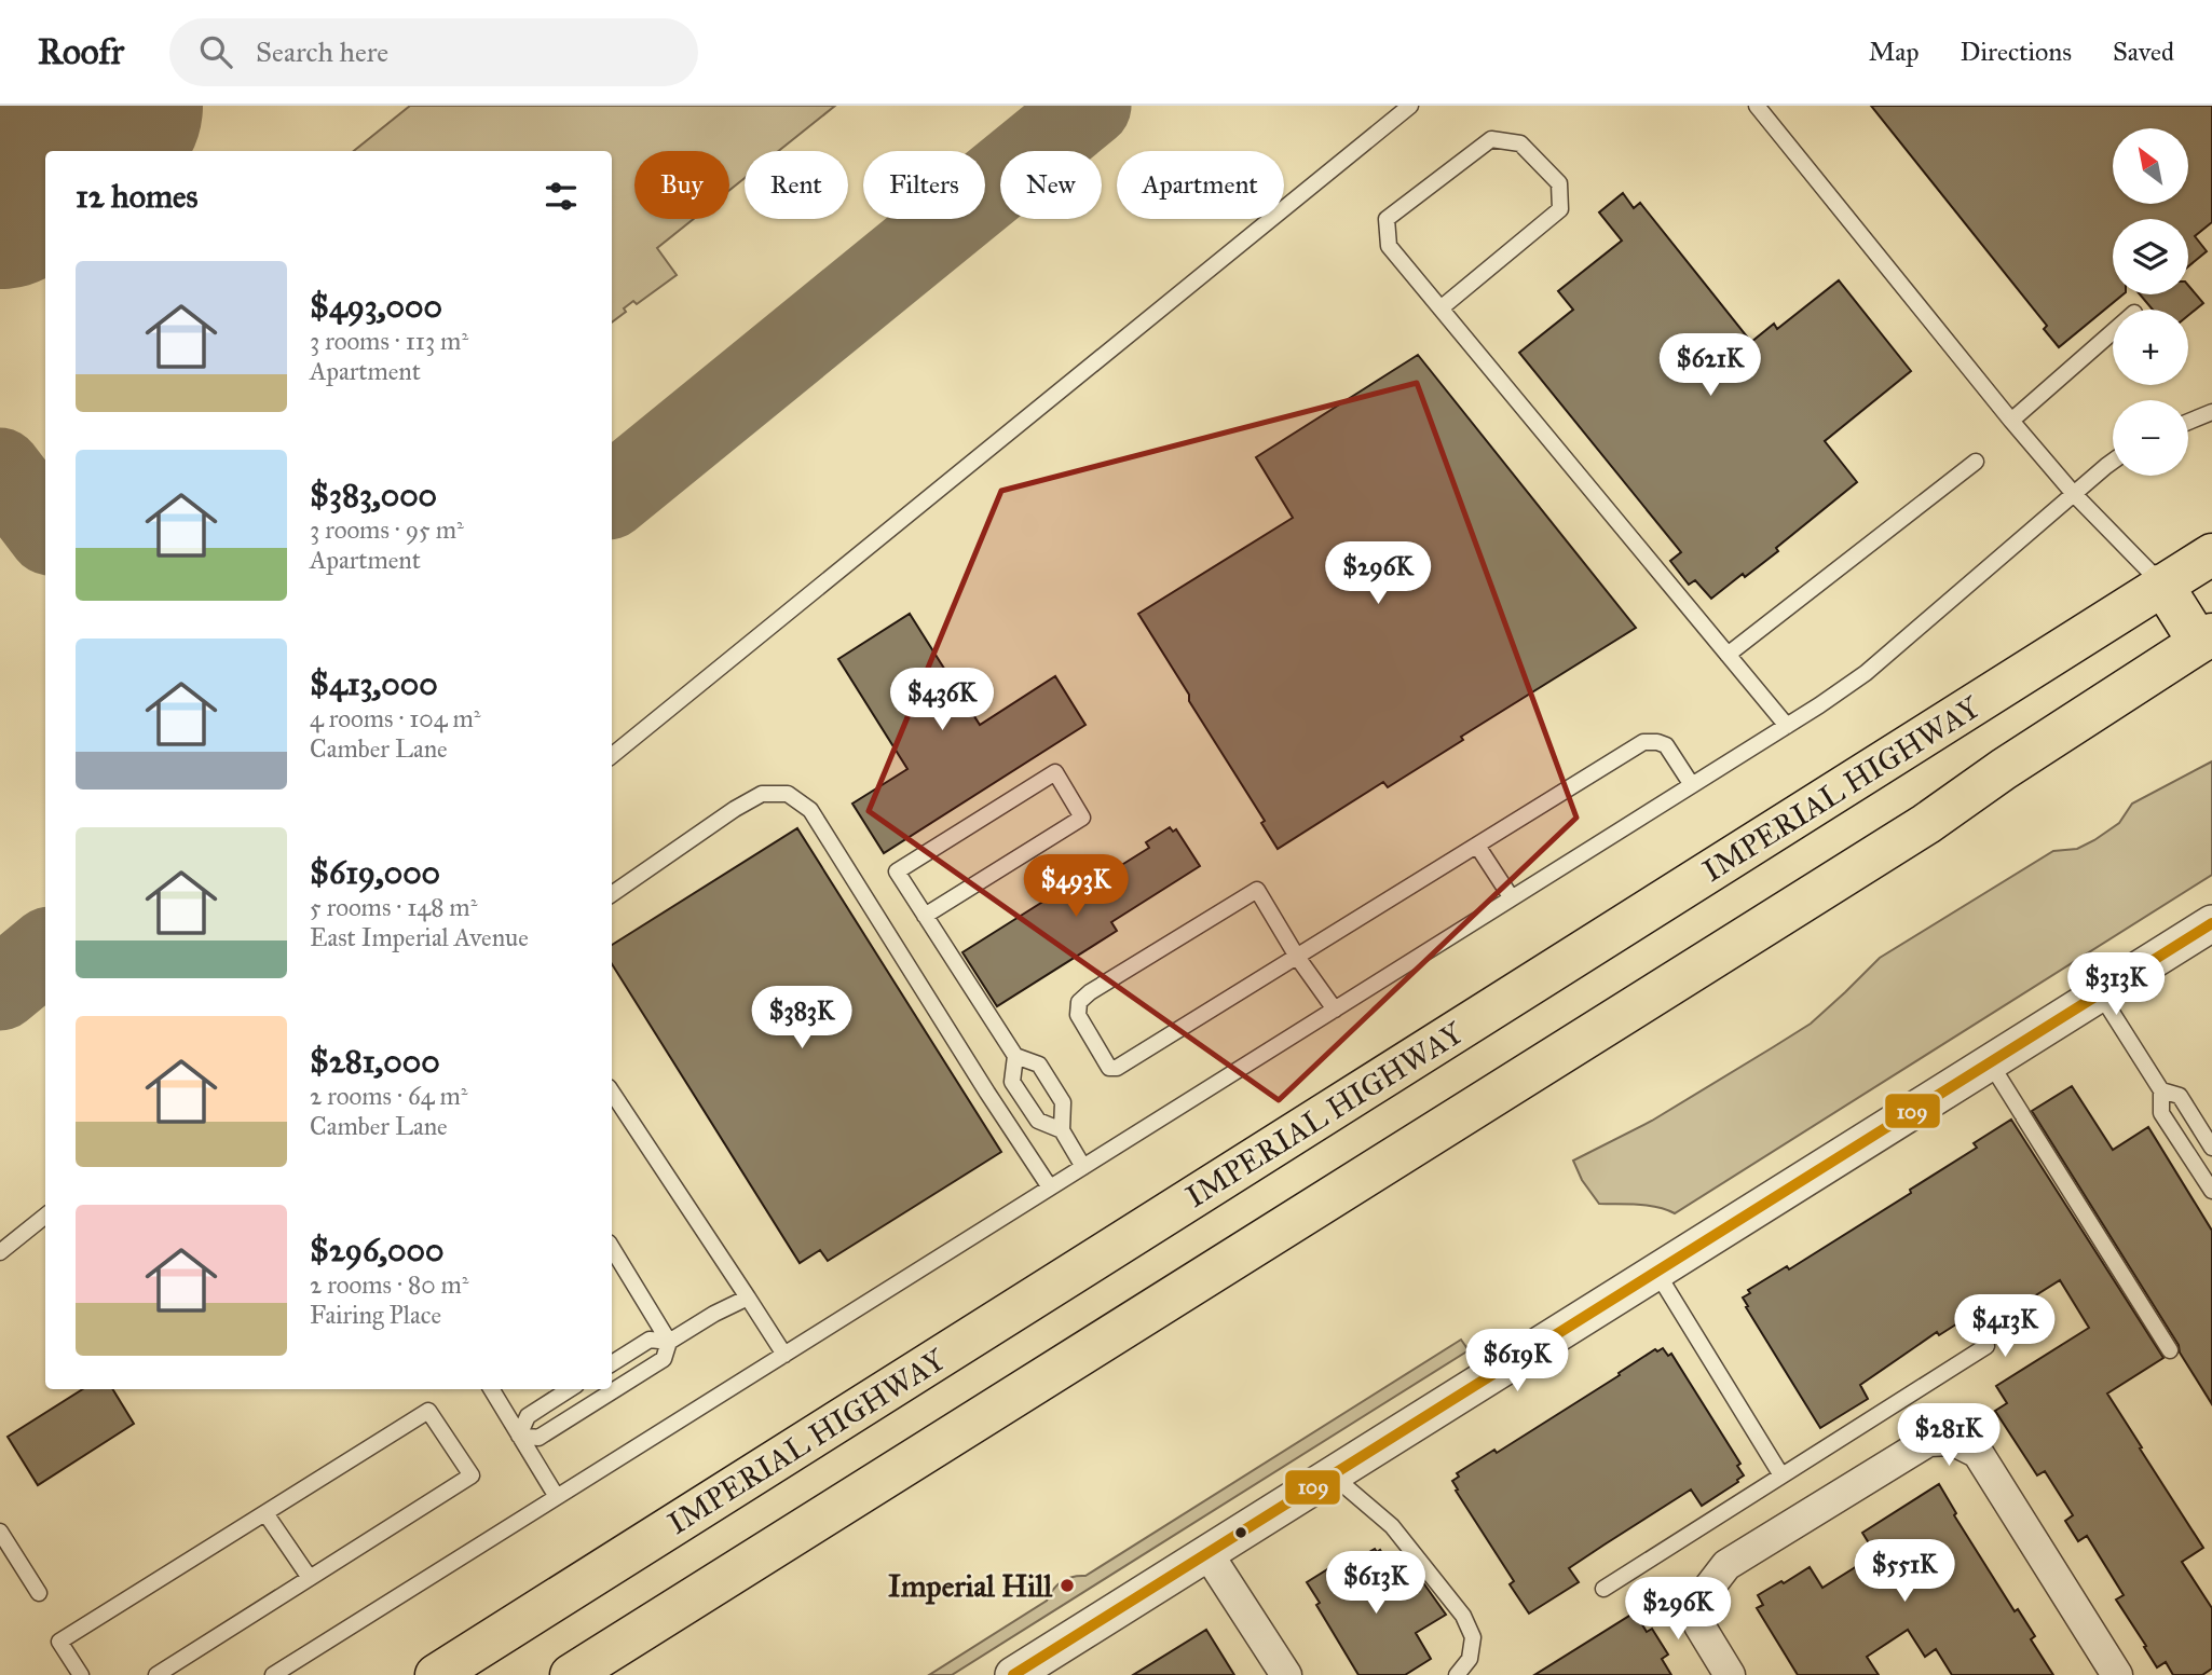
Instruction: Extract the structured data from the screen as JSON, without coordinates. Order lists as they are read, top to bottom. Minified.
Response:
{"streets":{"main road":["IMPERIAL HIGHWAY"]},"places":["Imperial Hill"],"lines":["transit line 109"],"north":"top left","page":{"header":"Roofr","search":"Search here","nav":["Map","Directions","Saved"],"map_buttons":["+","−"],"chip":["Buy","Rent","Filters","New","Apartment"],"heading":"12 homes","list":[{"name":"$493,000","note":"3 rooms · 113 m² · Apartment"},{"name":"$383,000","note":"3 rooms · 95 m² · Apartment"},{"name":"$413,000","note":"4 rooms · 104 m² · Camber Lane"},{"name":"$619,000","note":"5 rooms · 148 m² · East Imperial Avenue"},{"name":"$281,000","note":"2 rooms · 64 m² · Camber Lane"},{"name":"$296,000","note":"2 rooms · 80 m² · Fairing Place"}],"price":["$621K","$296K","$436K","$493K","$313K","$383K","$413K","$619K","$281K","$551K","$613K","$296K"]}}
